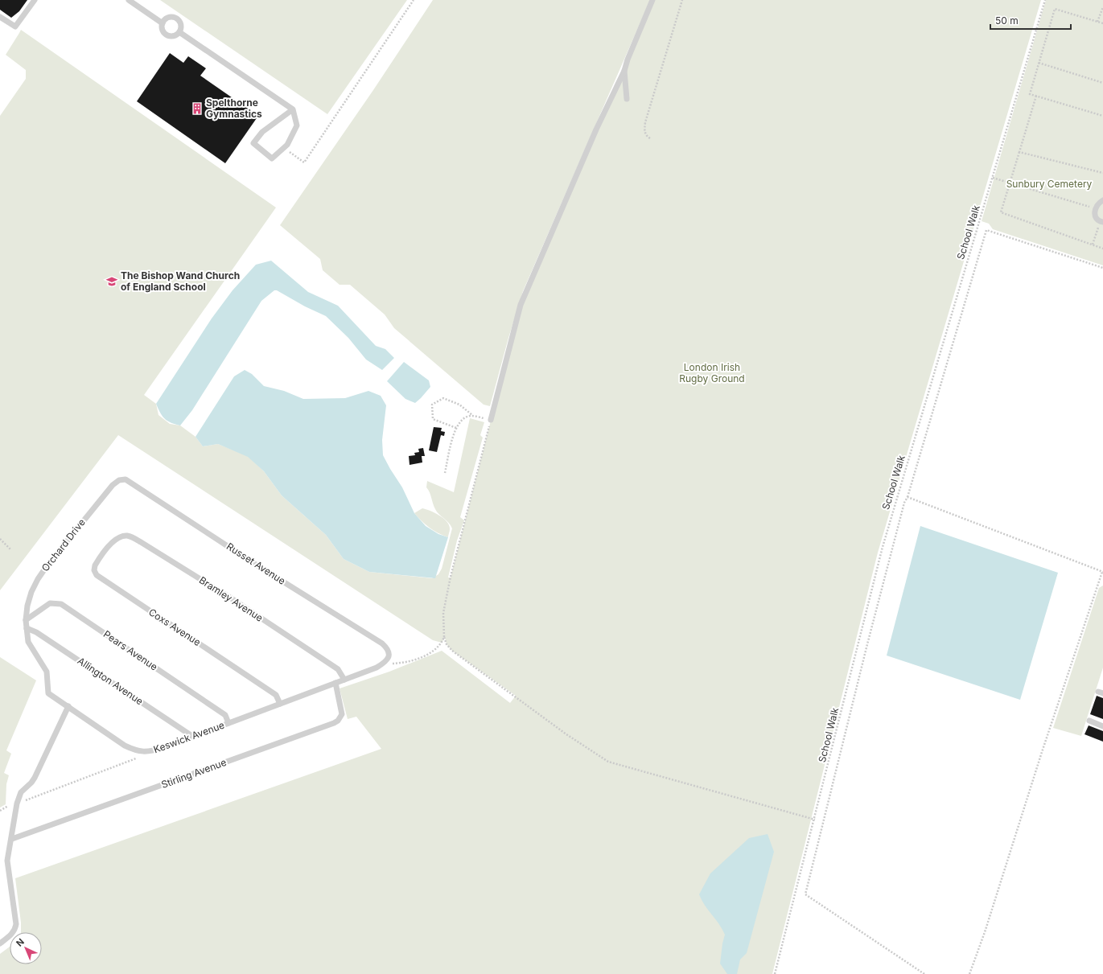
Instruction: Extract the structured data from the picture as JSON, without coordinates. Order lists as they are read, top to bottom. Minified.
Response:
{"streets":{"lane":["Orchard Drive","Russet Avenue","Bramley Avenue","Coxs Avenue","Pears Avenue","Allington Avenue","Keswick Avenue","Stirling Avenue"],"path":["School Walk"]},"crossings":[["Orchard Drive","Russet Avenue"],["Orchard Drive","Pears Avenue"],["Orchard Drive","Keswick Avenue"],["Russet Avenue","Keswick Avenue"],["Bramley Avenue","Coxs Avenue"],["Bramley Avenue","Keswick Avenue"],["Coxs Avenue","Keswick Avenue"],["Pears Avenue","Keswick Avenue"],["Allington Avenue","Keswick Avenue"],["Keswick Avenue","Stirling Avenue"]],"parks":["Sunbury Cemetery","London Irish Rugby Ground"],"places":{"building":["Spelthorne Gymnastics"],"school or university":["The Bishop Wand Church of England School"]},"scale_bar":"50 m","north":"top left"}
